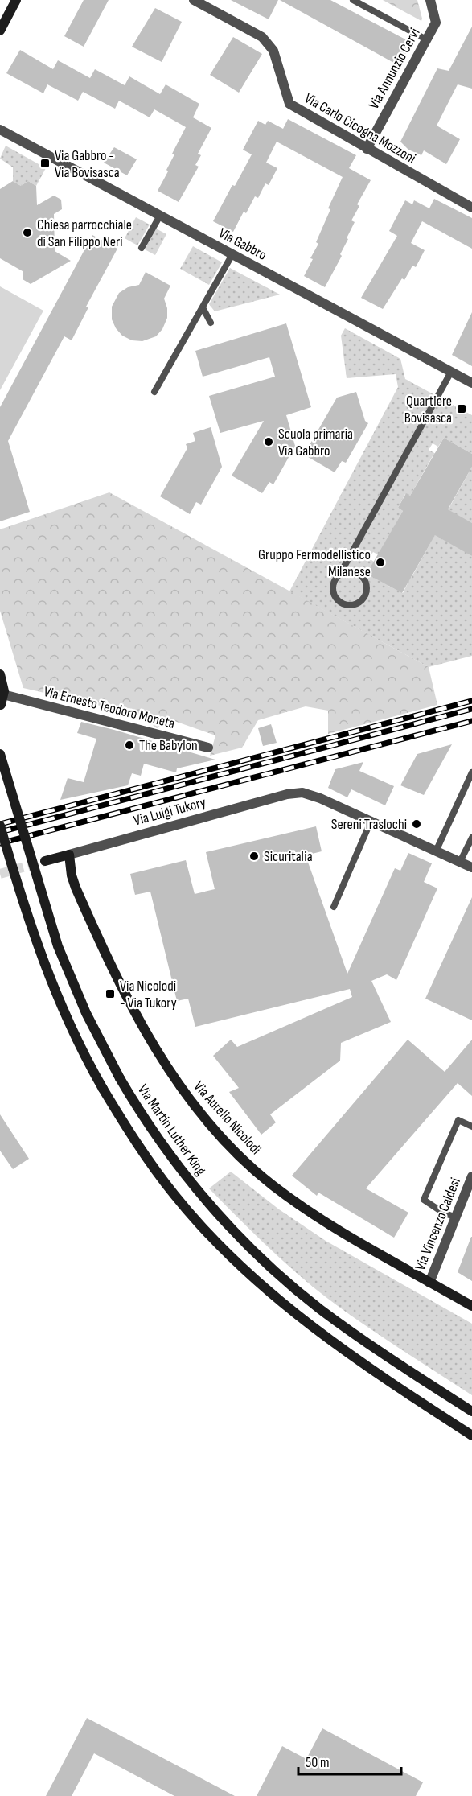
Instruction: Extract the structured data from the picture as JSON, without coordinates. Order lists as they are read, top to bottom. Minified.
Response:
{"streets":{"street":["Via Annunzio Cervi","Via Carlo Cicogna Mozzoni","Via Gabbro","Via Ernesto Teodoro Moneta","Via Luigi Tukory","Via Aurelio Nicolodi","Via Martin Luther King","Via Vincenzo Caldesi"]},"crossings":[["Via Annunzio Cervi","Via Carlo Cicogna Mozzoni"],["Via Luigi Tukory","Via Aurelio Nicolodi"],["Via Aurelio Nicolodi","Via Vincenzo Caldesi"]],"places":{"transit":["Via Gabbro - Via Bovisasca","Quartiere Bovisasca","Via Nicolodi - Via Tukory"],"other":["Chiesa parrocchiale di San Filippo Neri","Scuola primaria Via Gabbro","Gruppo Fermodellistico Milanese","The Babylon","Sereni Traslochi","Sicuritalia"]},"scale_bar":"50 m"}
